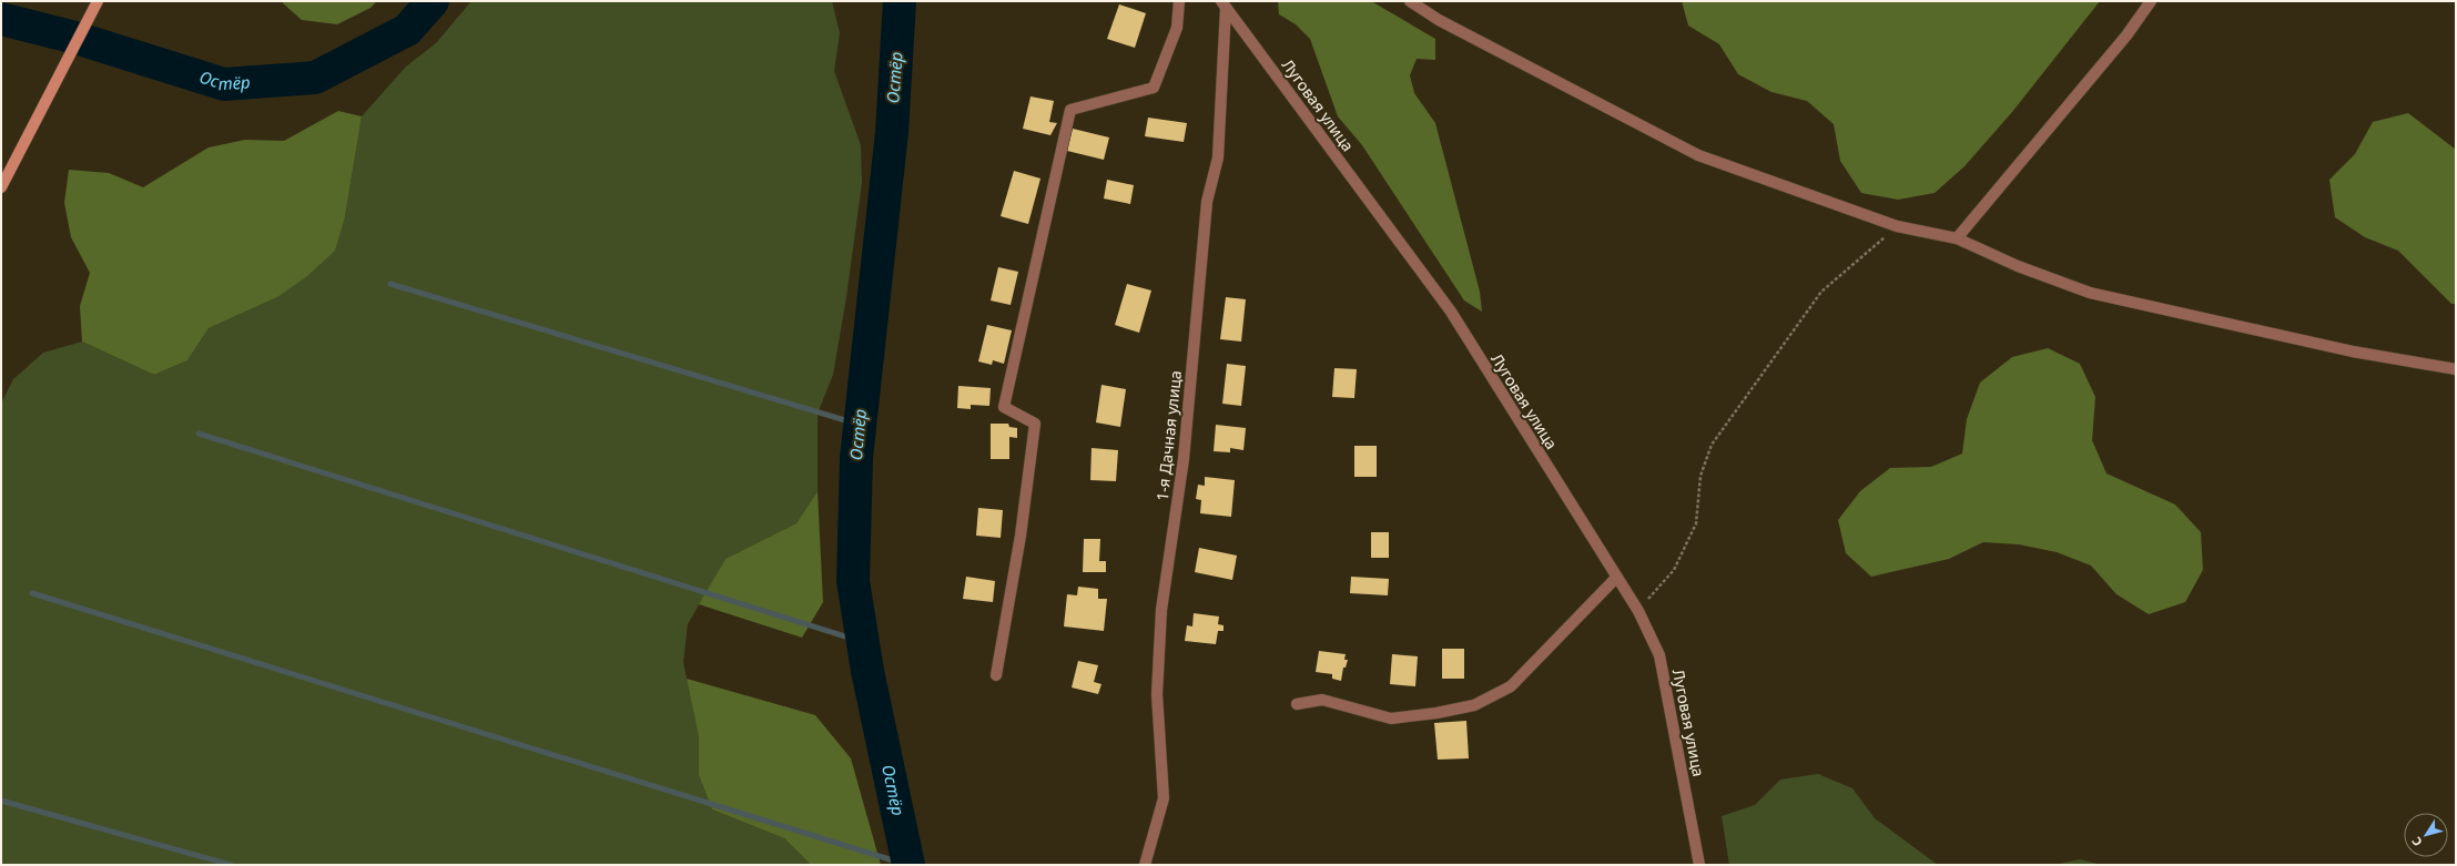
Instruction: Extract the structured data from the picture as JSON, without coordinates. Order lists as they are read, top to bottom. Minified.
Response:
{"streets":{"street":["Луговая улица","1-я Дачная улица"]},"crossings":[["Луговая улица","1-я Дачная улица"]],"water":["Остёр"],"north":"bottom left"}
